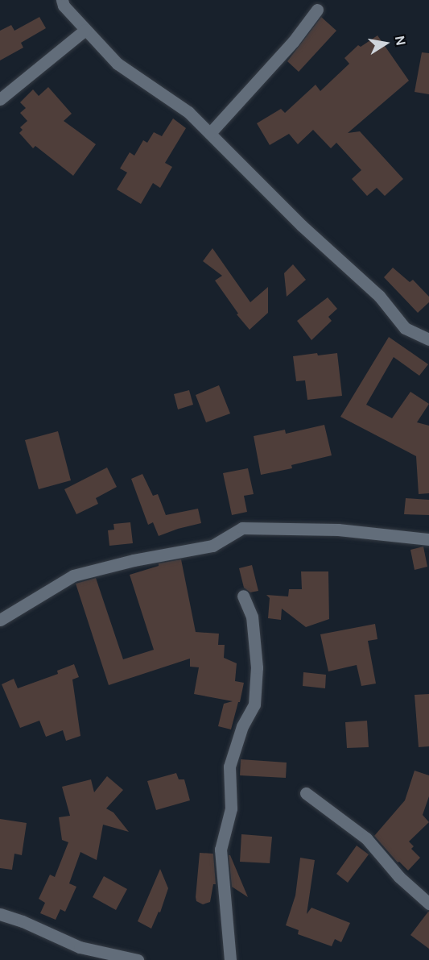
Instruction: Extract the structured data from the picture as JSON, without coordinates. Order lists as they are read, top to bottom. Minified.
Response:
{"north":"right"}
